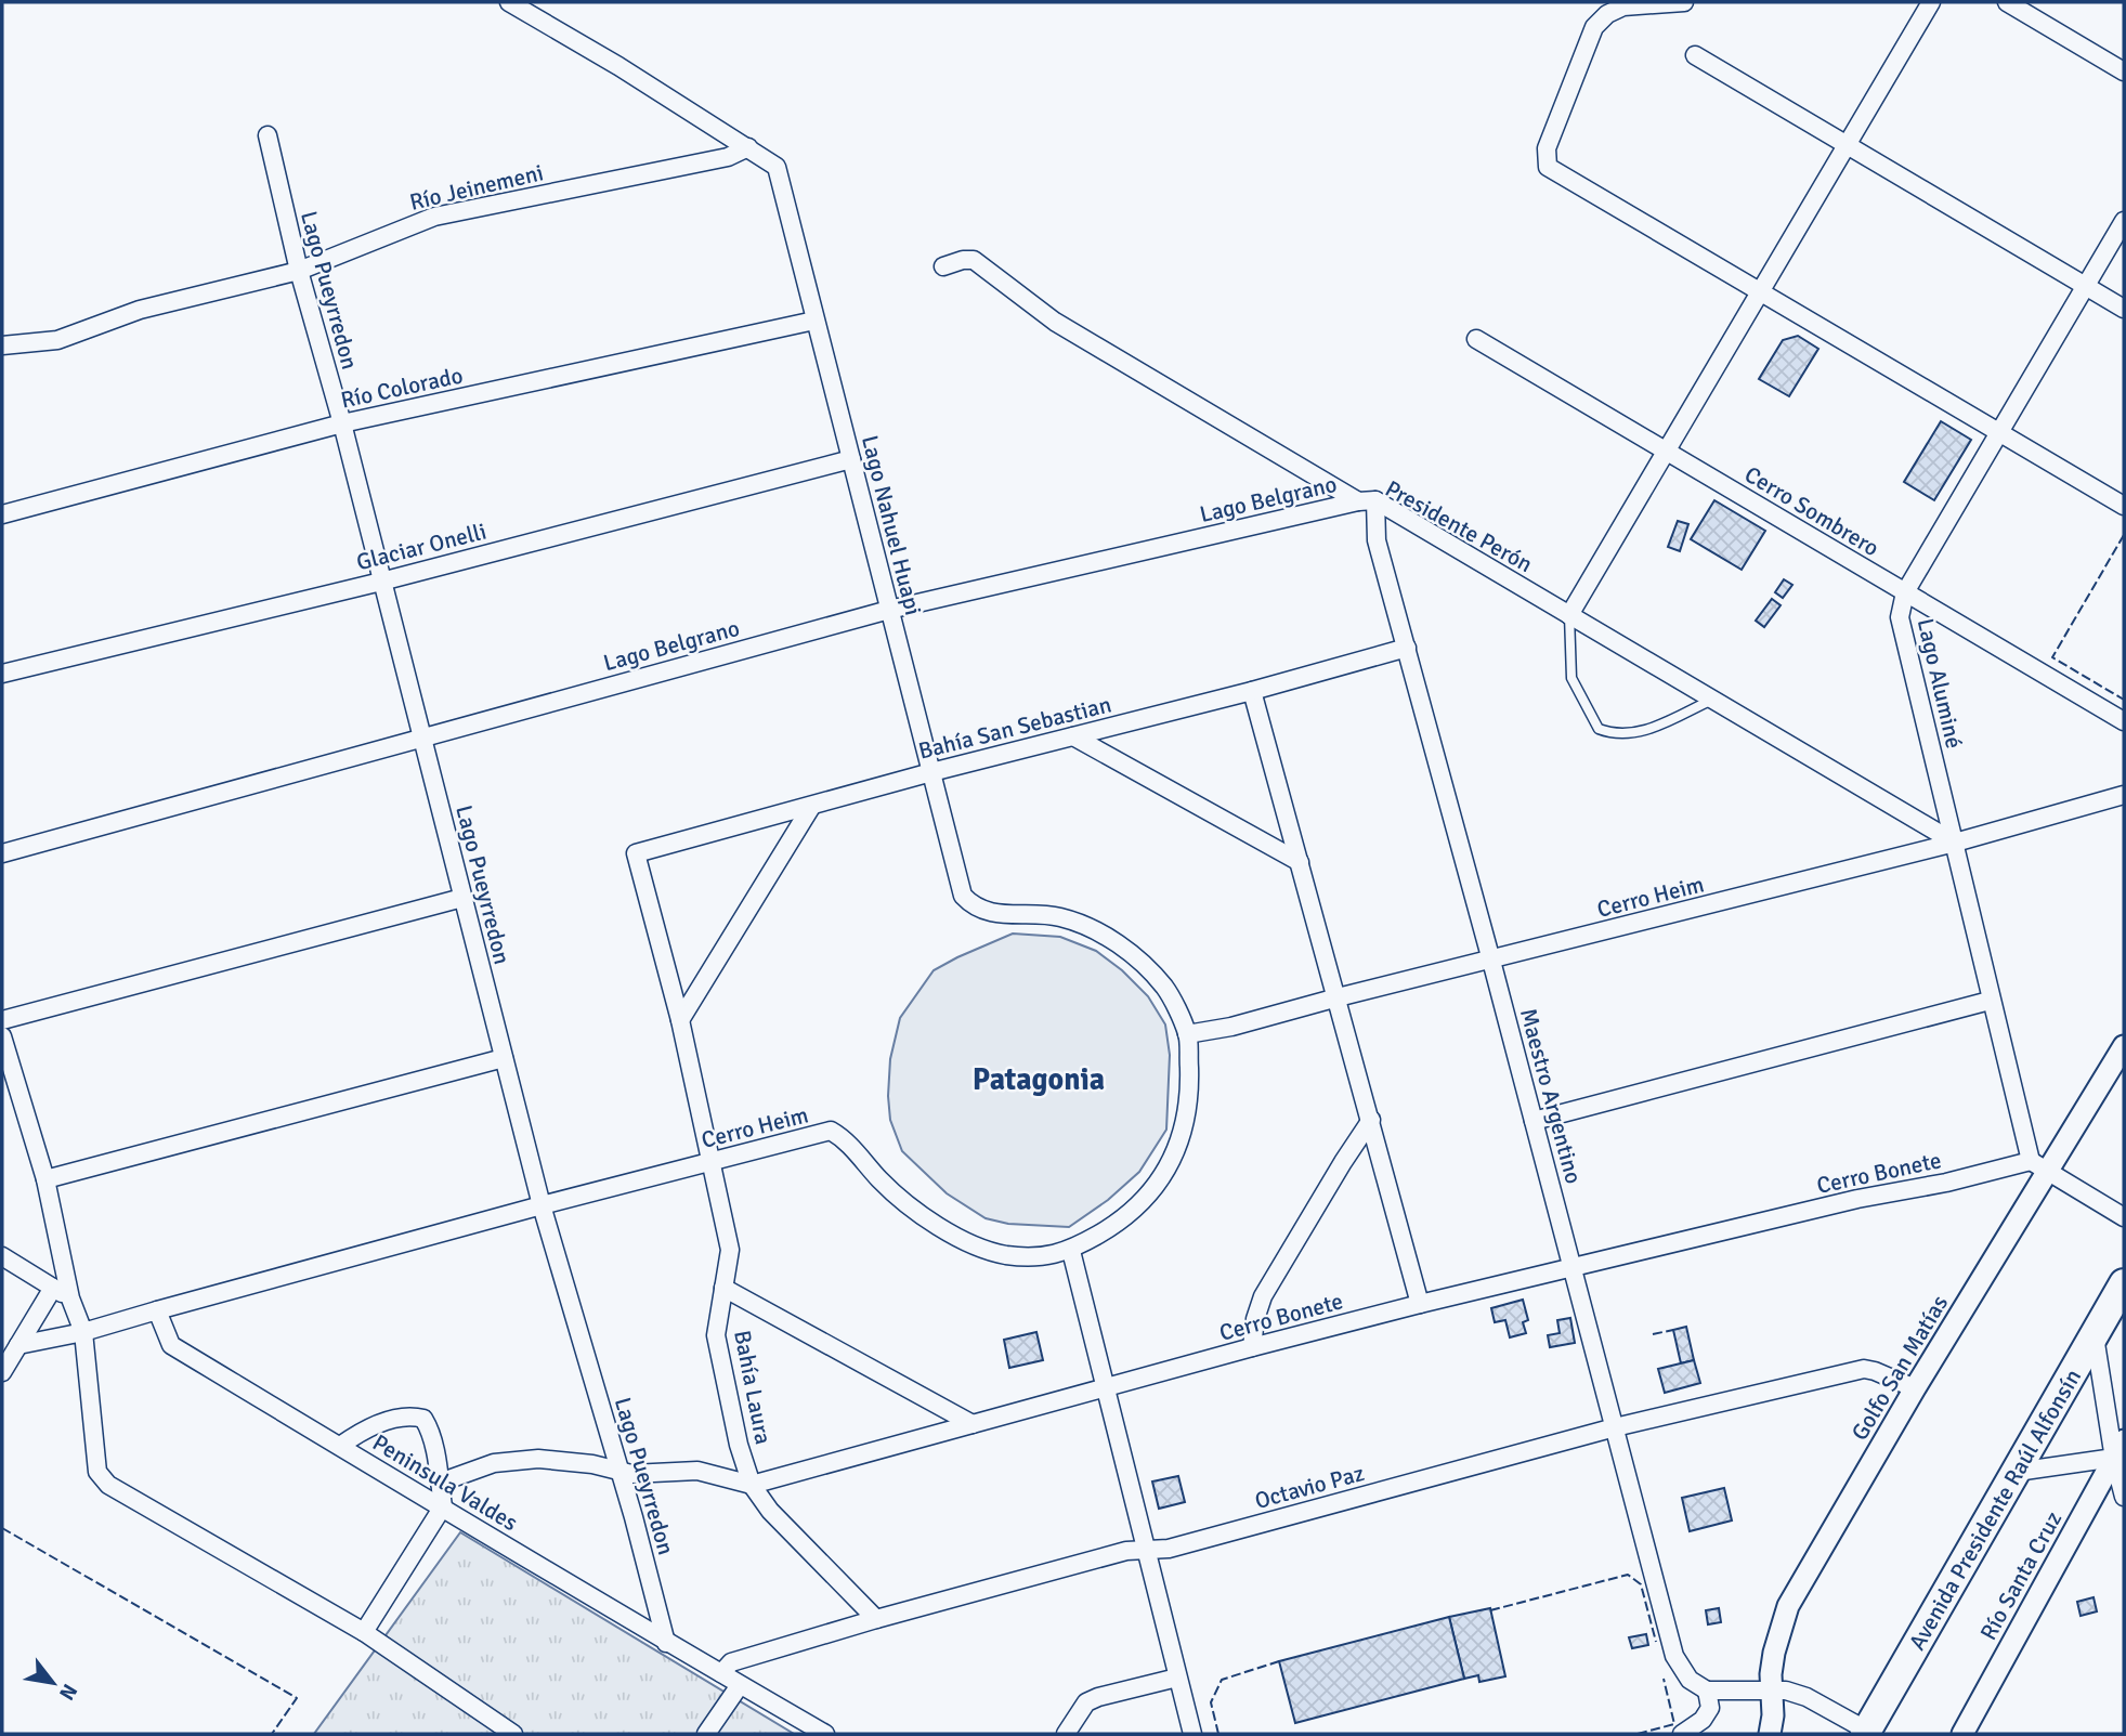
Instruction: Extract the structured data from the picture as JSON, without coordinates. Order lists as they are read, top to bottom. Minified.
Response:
{"streets":{"highway":["Avenida Presidente Raúl Alfonsín"],"street":["Río Jeinemeni","Lago Pueyrredon","Río Colorado","Lago Belgrano","Cerro Sombrero","Lago Nahuel Huapi","Presidente Perón","Glaciar Onelli","Lago Aluminé","Bahía San Sebastian","Cerro Heim","Maestro Argentino","Cerro Bonete","Golfo San Matías","Bahía Laura","Peninsula Valdes","Octavio Paz","Río Santa Cruz"]},"crossings":[["Río Jeinemeni","Lago Pueyrredon"],["Río Jeinemeni","Lago Nahuel Huapi"],["Lago Pueyrredon","Río Colorado"],["Lago Pueyrredon","Lago Belgrano"],["Lago Pueyrredon","Glaciar Onelli"],["Lago Pueyrredon","Cerro Heim"],["Lago Pueyrredon","Peninsula Valdes"],["Río Colorado","Lago Nahuel Huapi"],["Lago Belgrano","Lago Nahuel Huapi"],["Lago Belgrano","Presidente Perón"],["Lago Belgrano","Maestro Argentino"],["Cerro Sombrero","Lago Aluminé"],["Lago Nahuel Huapi","Glaciar Onelli"],["Lago Nahuel Huapi","Bahía San Sebastian"],["Lago Nahuel Huapi","Cerro Heim"],["Presidente Perón","Lago Aluminé"],["Presidente Perón","Cerro Heim"],["Presidente Perón","Maestro Argentino"],["Lago Aluminé","Cerro Heim"],["Lago Aluminé","Cerro Bonete"],["Lago Aluminé","Golfo San Matías"],["Bahía San Sebastian","Maestro Argentino"],["Bahía San Sebastian","Bahía Laura"],["Cerro Heim","Maestro Argentino"],["Cerro Heim","Bahía Laura"],["Cerro Heim","Peninsula Valdes"],["Maestro Argentino","Cerro Bonete"],["Maestro Argentino","Octavio Paz"],["Cerro Bonete","Golfo San Matías"],["Cerro Bonete","Bahía Laura"],["Golfo San Matías","Octavio Paz"],["Bahía Laura","Octavio Paz"],["Peninsula Valdes","Octavio Paz"]],"districts":["Patagonia"],"north":"bottom right"}
